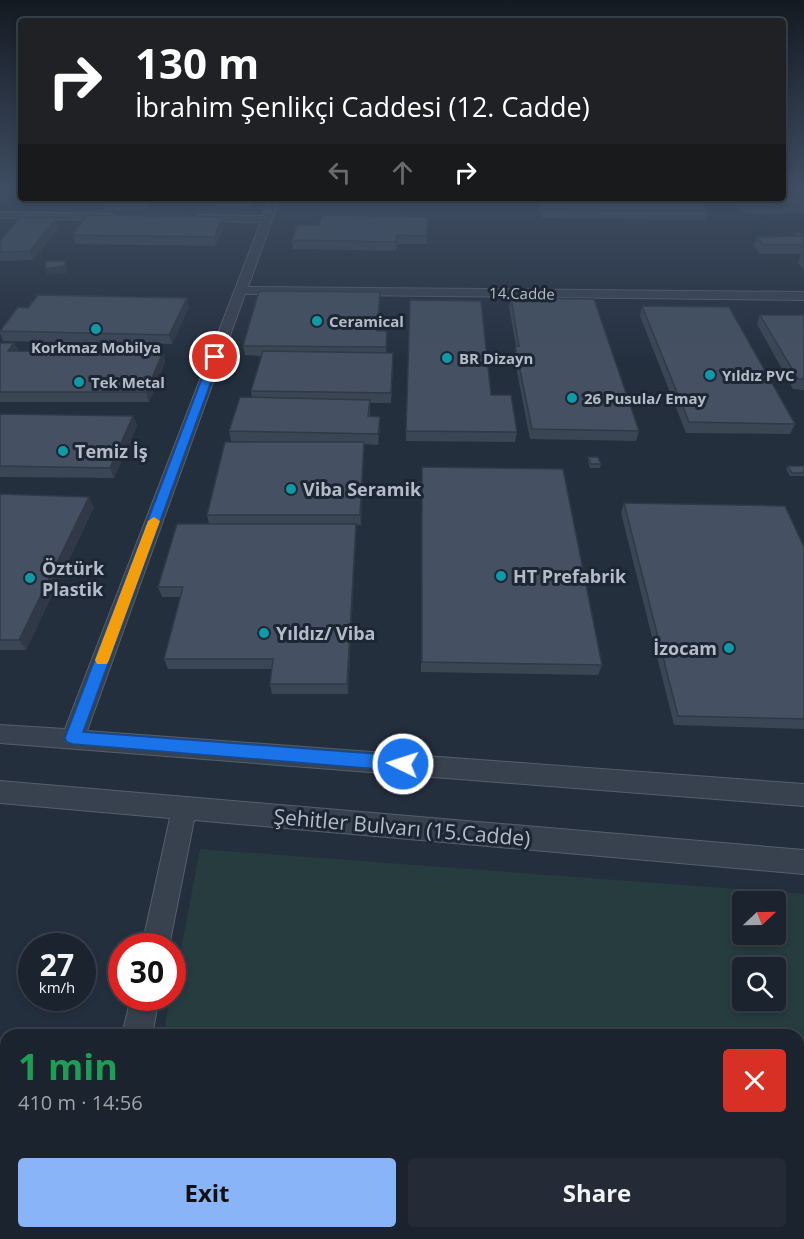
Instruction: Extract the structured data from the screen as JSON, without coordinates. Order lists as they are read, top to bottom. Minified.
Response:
{"streets":{"street":["14.Cadde","Şehitler Bulvarı (15.Cadde)"]},"places":["Ceramical","Korkmaz Mobilya","BR Dizayn","Yıldız PVC","Tek Metal","26 Pusula/ Emay","Temiz İş","Viba Seramik","HT Prefabrik","Öztürk Plastik","Yıldız/ Viba","İzocam"],"north":"right","page":{"turn":["130 m","İbrahim Şenlikçi Caddesi (12. Cadde)"],"speed":"27 km/h","limit":"30","heading":["1 min","410 m · 14:56"],"buttons":["Exit","Share"]}}
